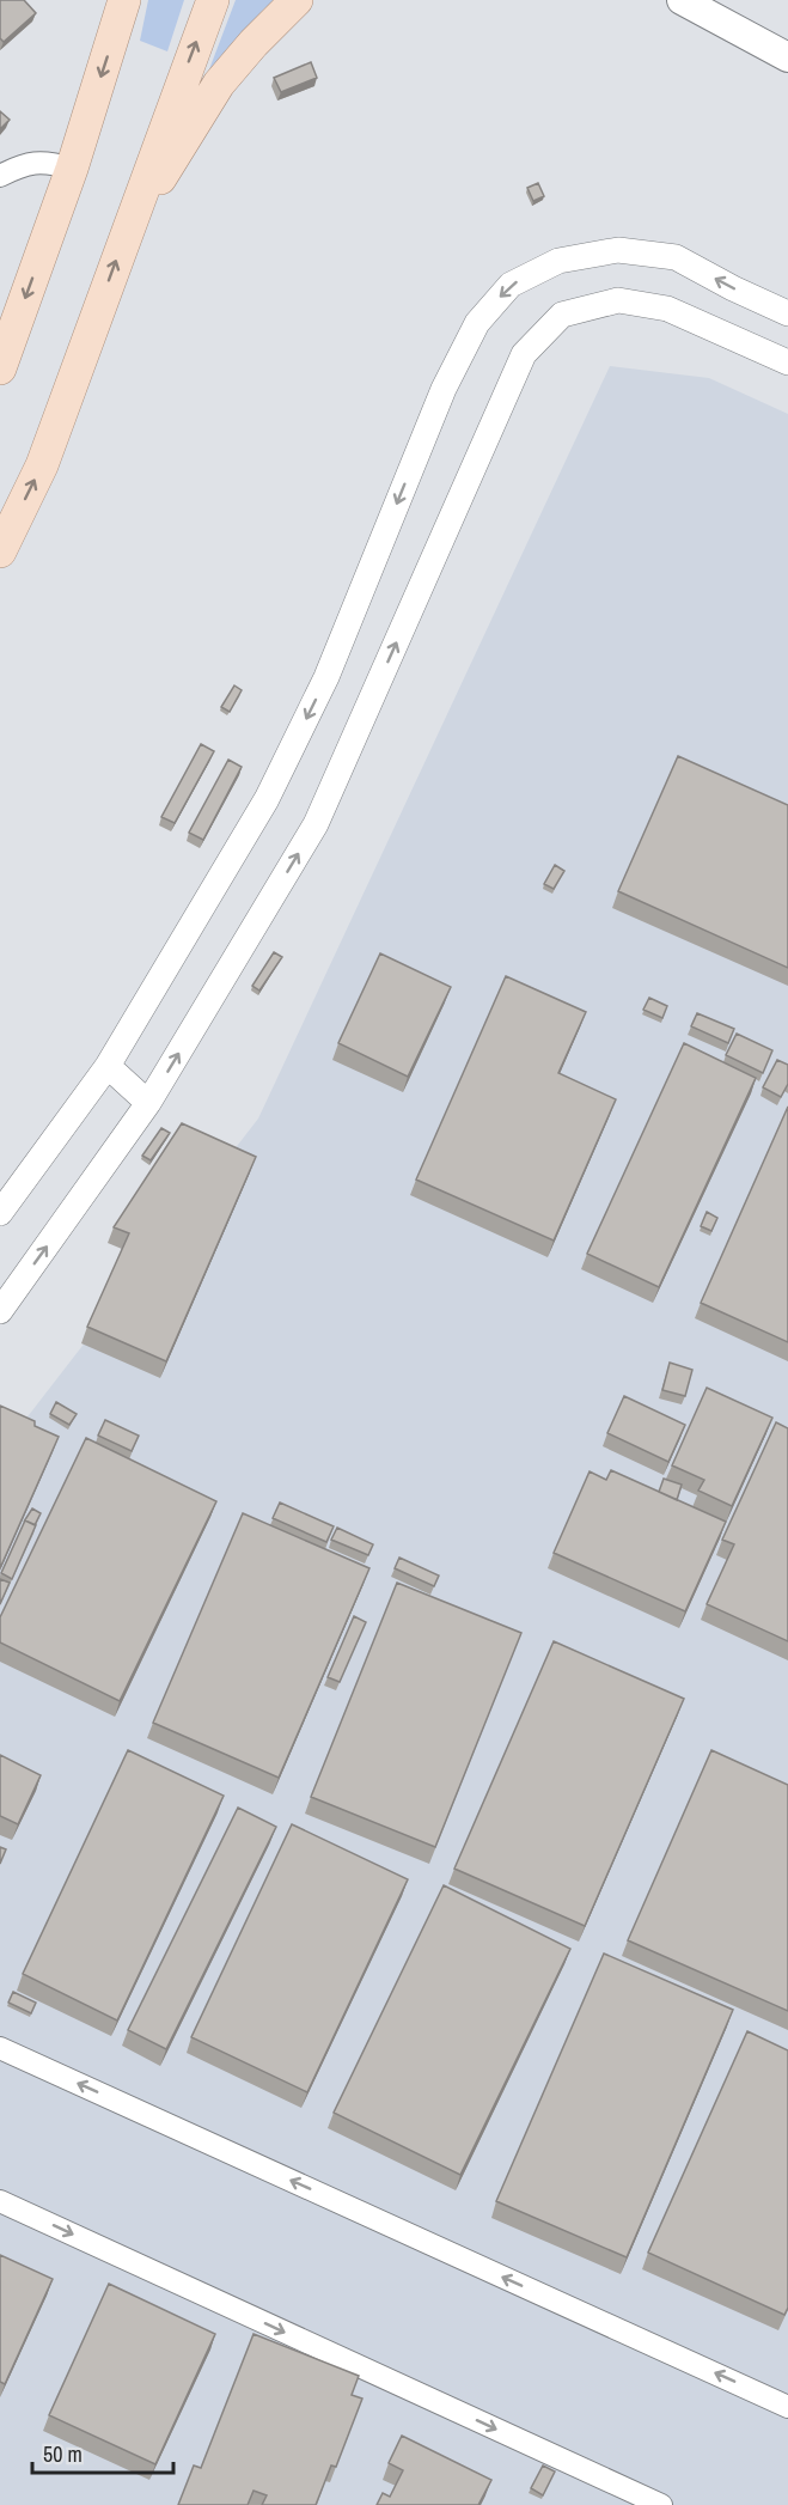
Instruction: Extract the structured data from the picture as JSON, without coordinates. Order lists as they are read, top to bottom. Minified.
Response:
{"scale_bar":"50 m"}
